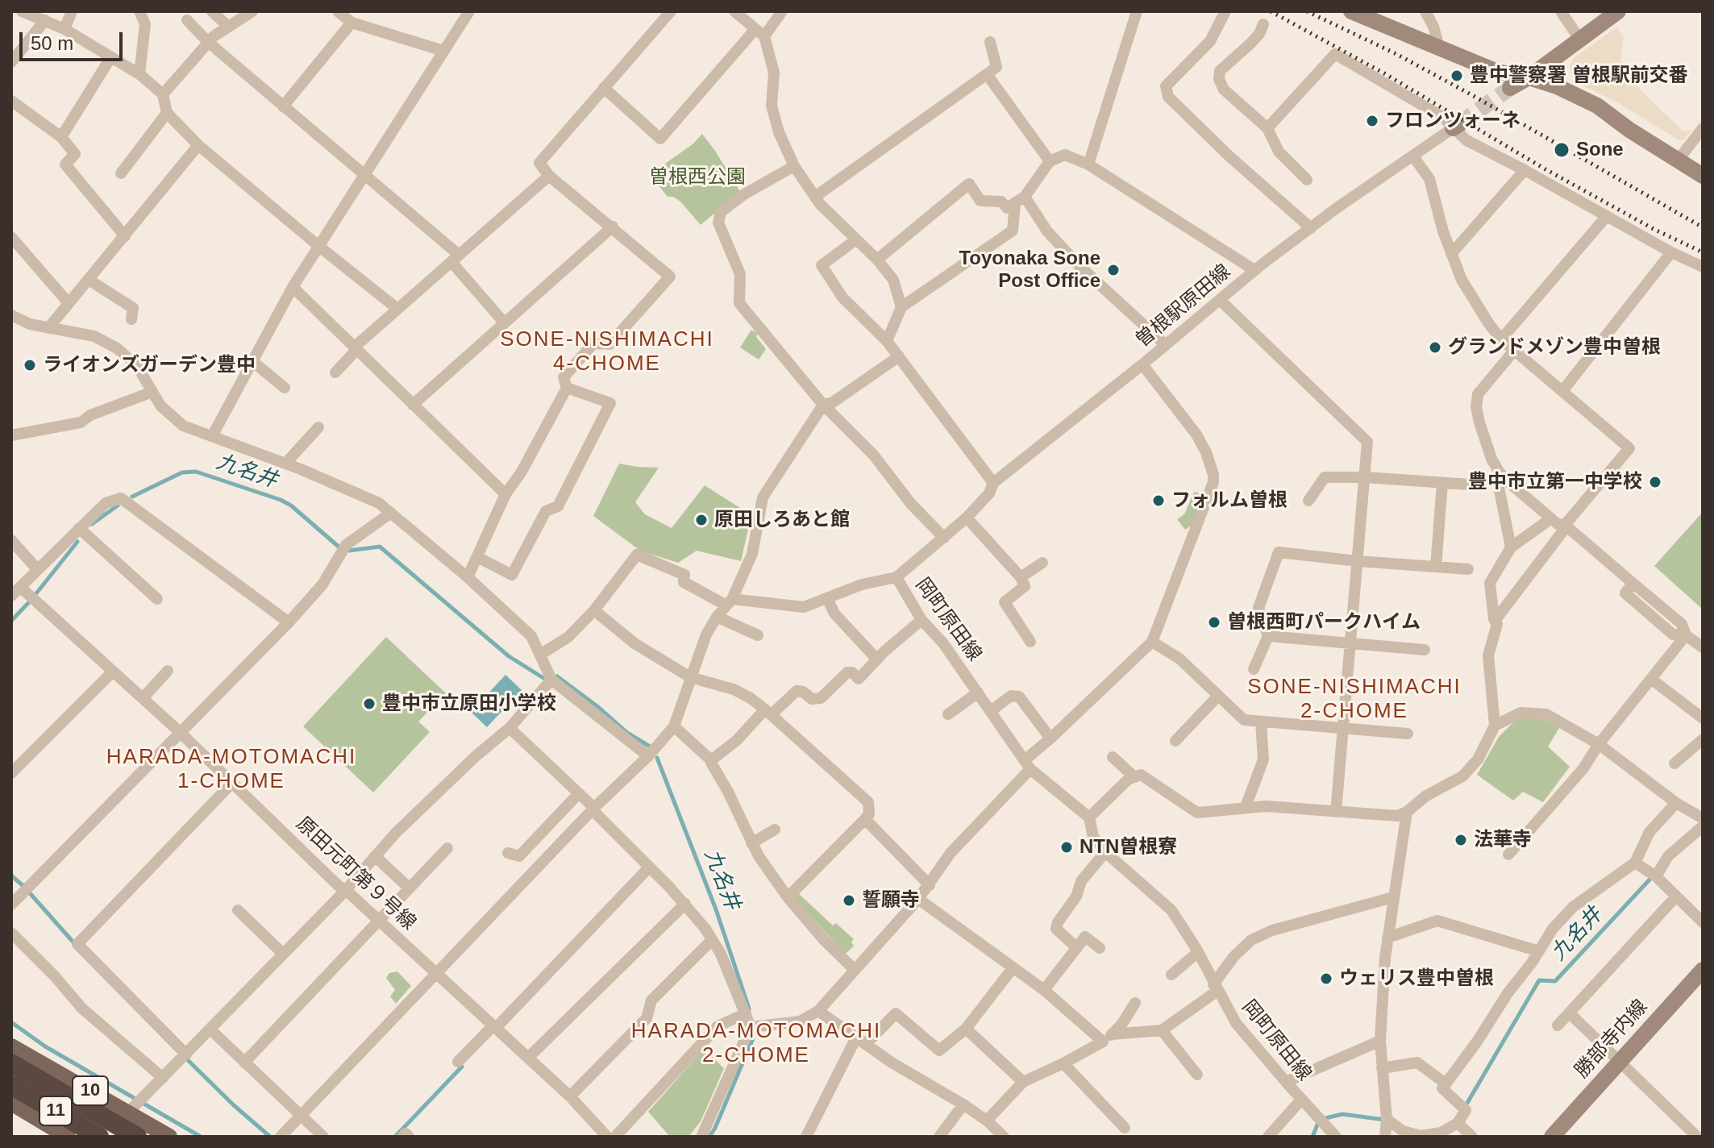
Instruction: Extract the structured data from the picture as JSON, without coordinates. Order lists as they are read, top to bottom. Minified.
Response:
{"streets":{"highway":["11"],"main road":["10"],"street":["曽根駅原田線","岡町原田線","原田元町第９号線","勝部寺内線"]},"crossings":[["曽根駅原田線","岡町原田線"]],"districts":["SONE-NISHIMACHI 4-CHOME","SONE-NISHIMACHI 2-CHOME","HARADA-MOTOMACHI 1-CHOME","HARADA-MOTOMACHI 2-CHOME"],"water":["九名井"],"parks":["曽根西公園"],"places":["豊中警察署 曽根駅前交番","フロンツォーネ","Sone","Toyonaka Sone Post Office","グランドメゾン豊中曽根","ライオンズガーデン豊中","豊中市立第一中学校","フォルム曽根","原田しろあと館","曽根西町パークハイム","豊中市立原田小学校","法華寺","NTN曽根寮","誓願寺","ウェリス豊中曽根"],"scale_bar":"50 m"}
